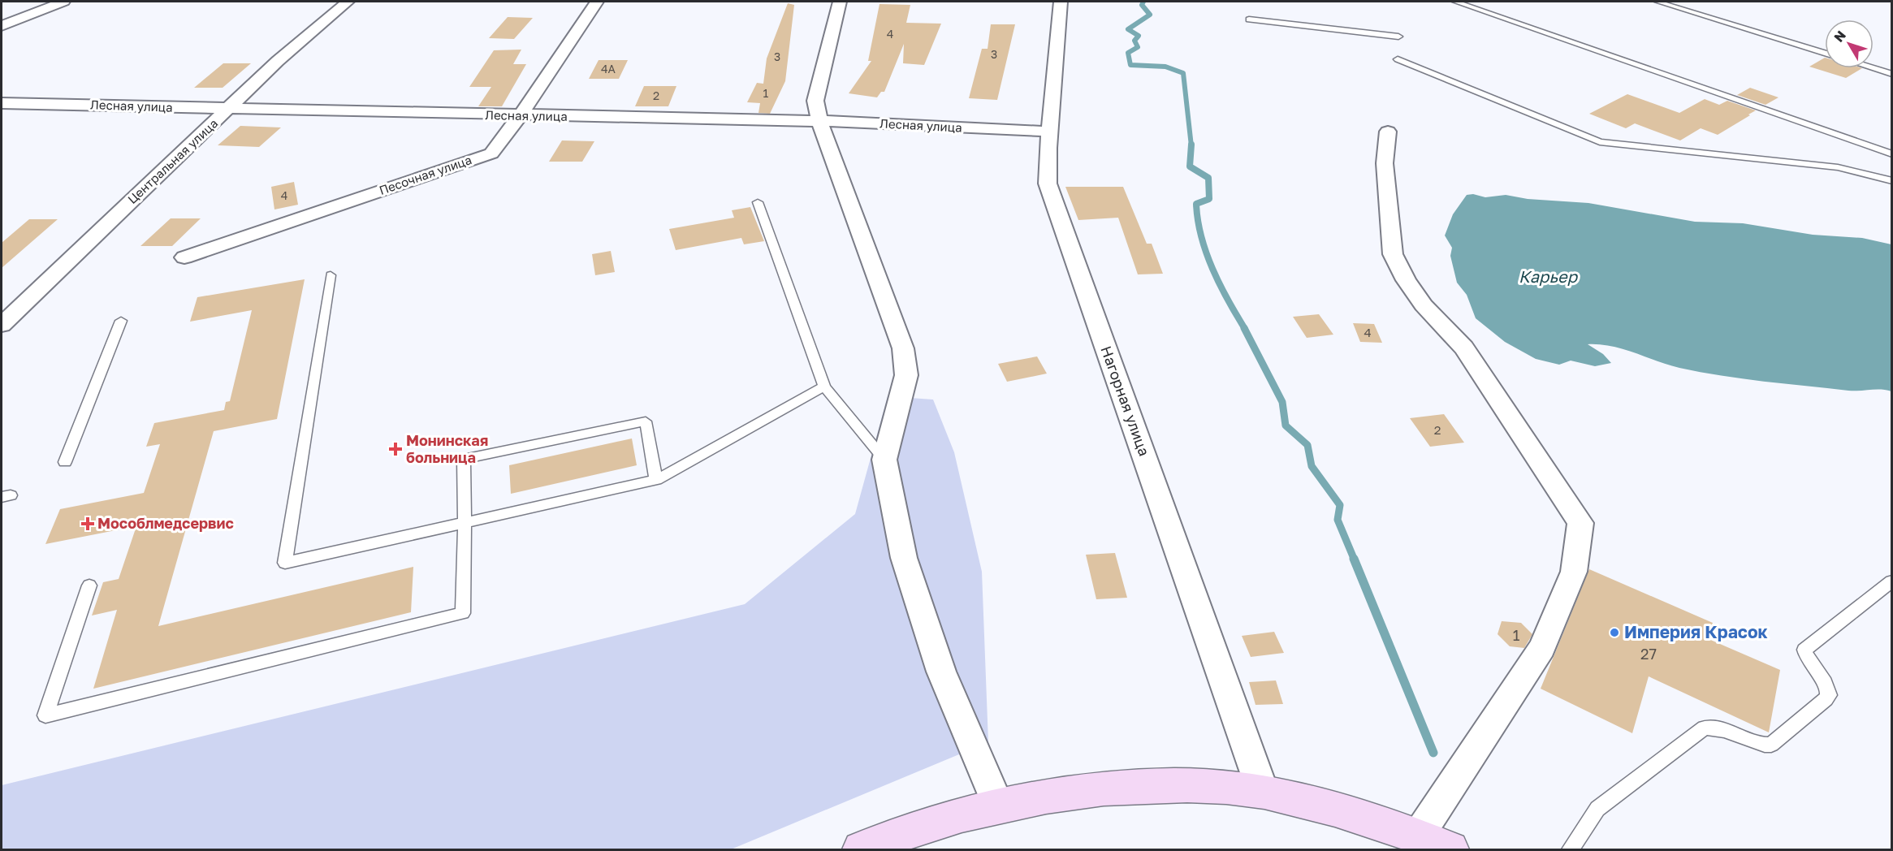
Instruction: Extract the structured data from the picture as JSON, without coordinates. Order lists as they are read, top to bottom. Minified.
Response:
{"streets":{"street":["Лесная улица","Центральная улица","Песочная улица","Нагорная улица"]},"crossings":[["Лесная улица","Центральная улица"],["Лесная улица","Песочная улица"],["Лесная улица","Нагорная улица"]],"water":["Карьер"],"places":{"health":["Монинская больница","Мособлмедсервис"],"other":["Империя Красок"]},"house_numbers":["4","3","3","4А","1","2","4","4","2","1","27"],"north":"top left"}
